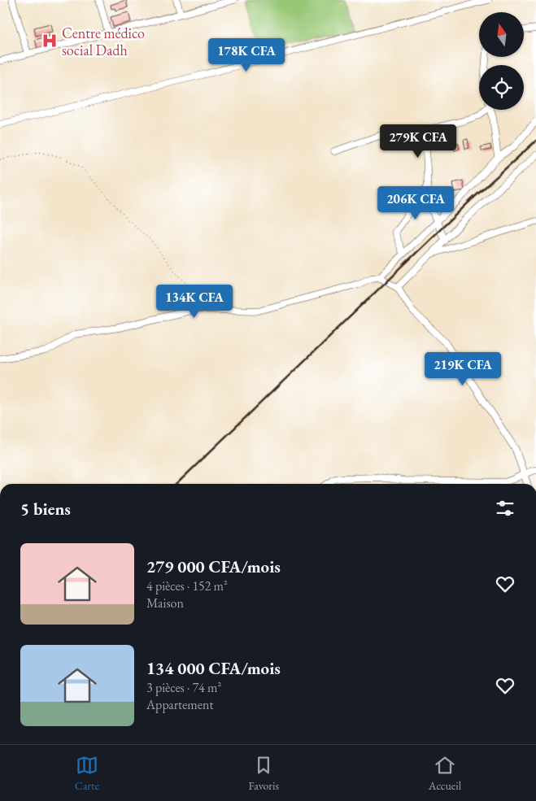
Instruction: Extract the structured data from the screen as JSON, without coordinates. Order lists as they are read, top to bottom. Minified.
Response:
{"places":{"hospital":["Centre médico social Dadh"]},"north":"top","page":{"price":["178K CFA","279K CFA","206K CFA","134K CFA","219K CFA"],"heading":"5 biens","list":[{"name":"279 000 CFA/mois","note":"4 pièces · 152 m² · Maison"},{"name":"134 000 CFA/mois","note":"3 pièces · 74 m² · Appartement"}],"tabs":["Carte","Favoris","Accueil"]}}
